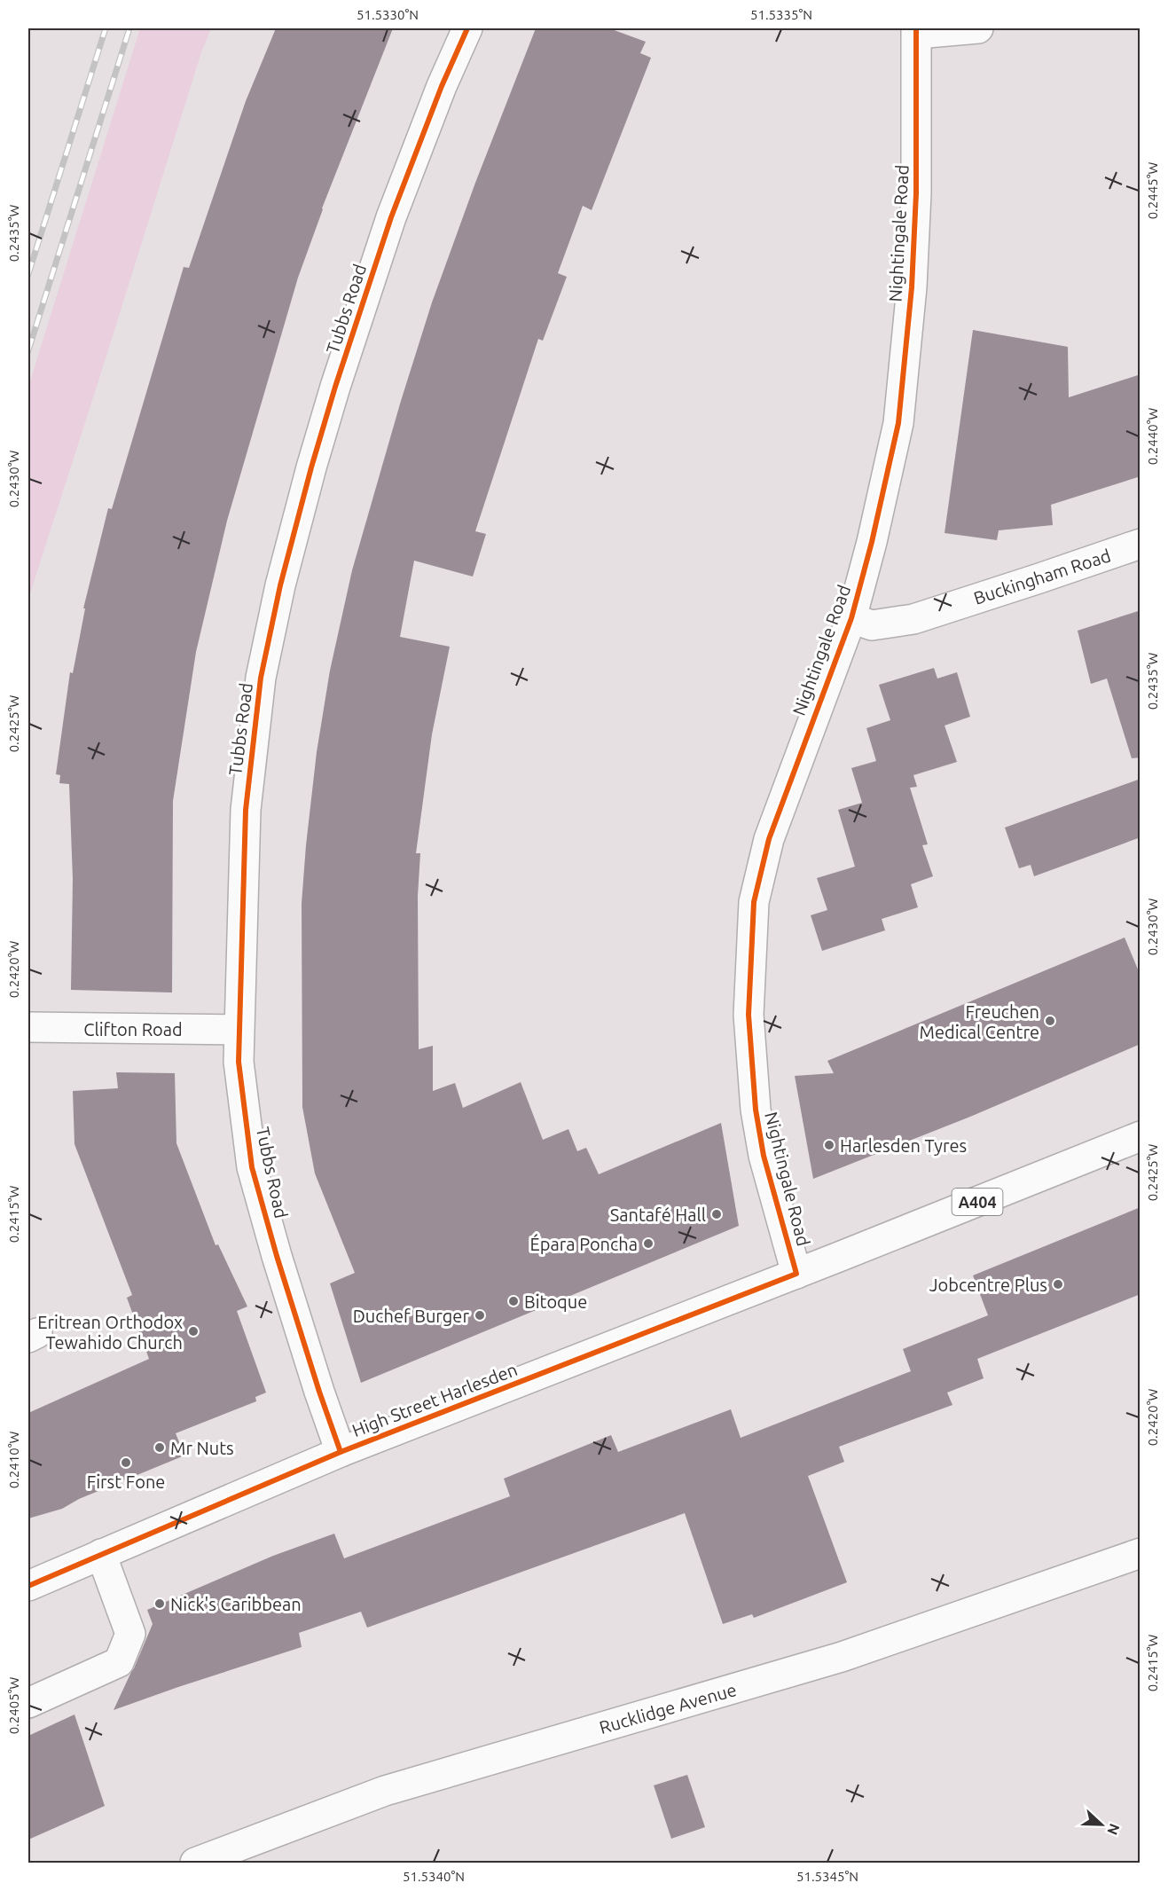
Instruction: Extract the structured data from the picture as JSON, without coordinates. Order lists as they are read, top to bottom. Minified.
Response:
{"streets":{"street":["Nightingale Road","Tubbs Road","Buckingham Road","Clifton Road","A404","High Street Harlesden","Rucklidge Avenue"]},"crossings":[["Nightingale Road","Buckingham Road"],["Nightingale Road","High Street Harlesden"],["Tubbs Road","Clifton Road"],["Tubbs Road","High Street Harlesden"]],"places":["Freuchen Medical Centre","Harlesden Tyres","Santafé Hall","Épara Poncha","Jobcentre Plus","Bitoque","Duchef Burger","Eritrean Orthodox Tewahido Church","Mr Nuts","First Fone","Nick's Caribbean"],"north":"right","coordinates":["51.5330°N","51.5335°N","0.2445°W","0.2435°W","0.2440°W","0.2430°W","0.2425°W","0.2420°W","0.2415°W","0.2410°W","0.2405°W","51.5340°N","51.5345°N"]}
